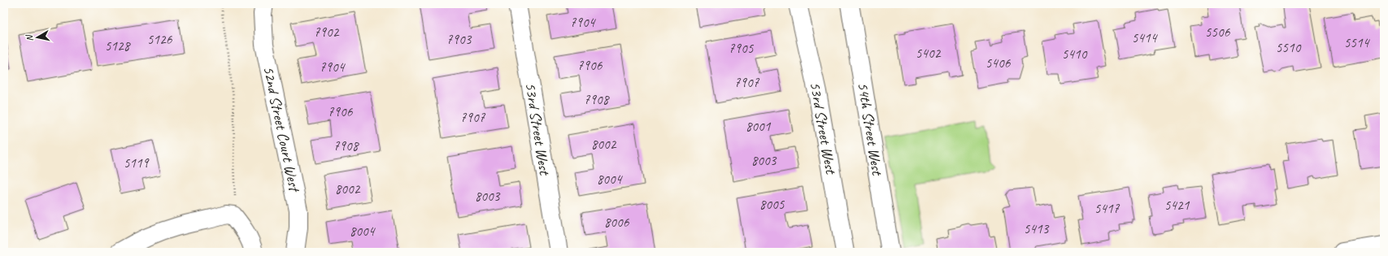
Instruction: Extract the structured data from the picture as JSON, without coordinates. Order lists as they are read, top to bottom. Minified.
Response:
{"streets":{"street":["53rd Street West","52nd Street Court West","54th Street West"]},"house_numbers":["7904","7902","5506","5414","5126","7903","5514","5128","5510","7905","5402","5410","5406","7906","7904","7907","7908","7906","7907","8001","8002","7908","8003","5119","8004","8002","8003","8005","5421","5417","8006","5413","8004"],"north":"left"}
